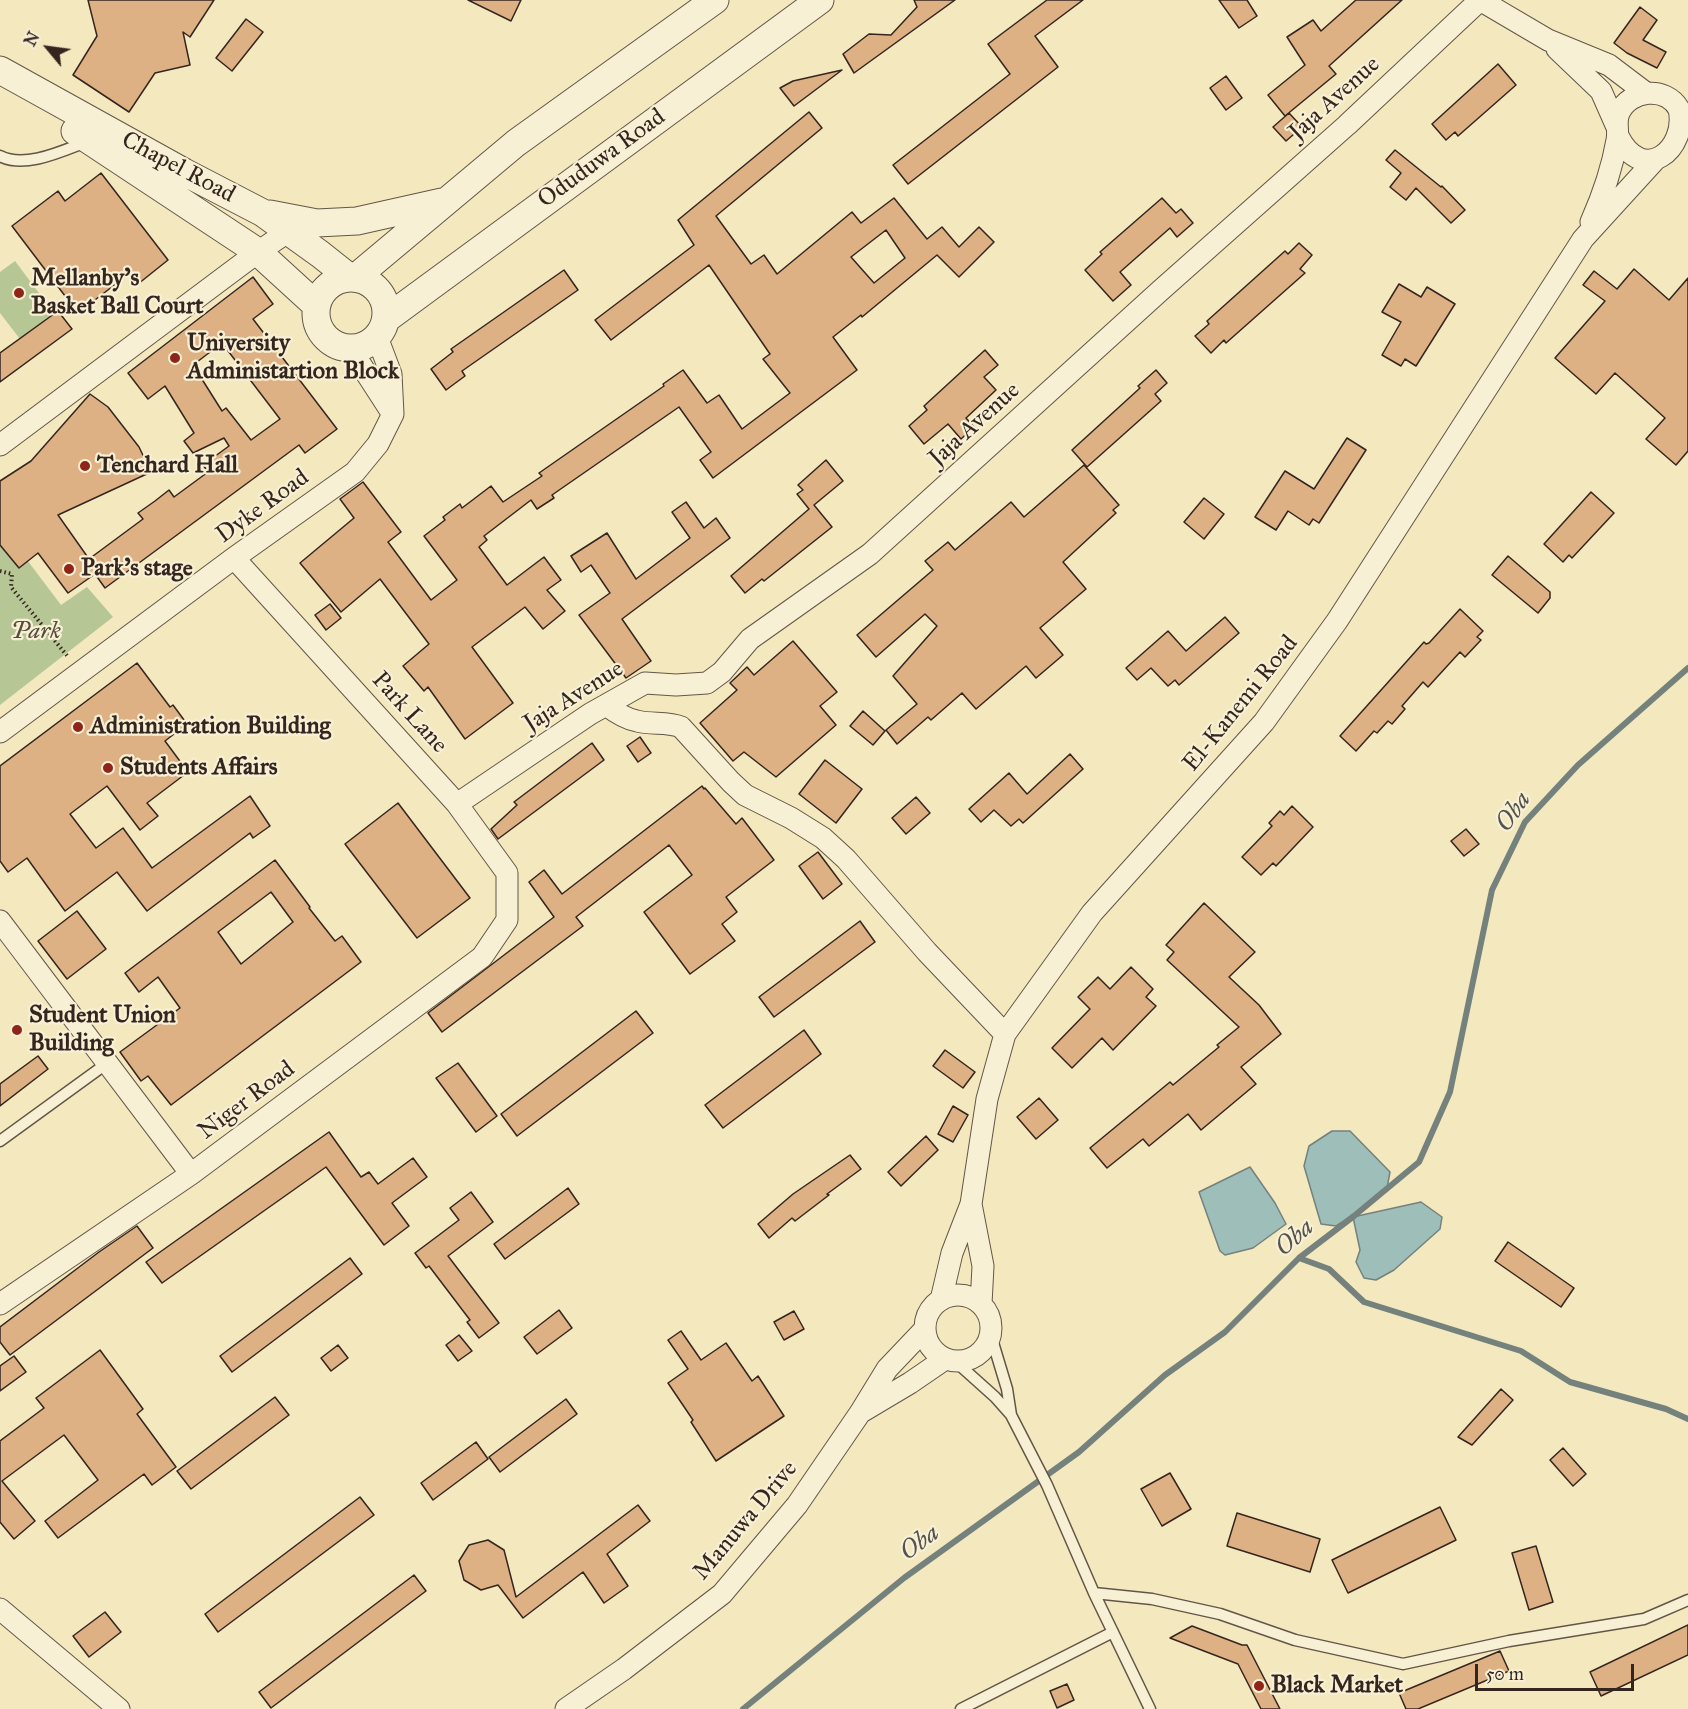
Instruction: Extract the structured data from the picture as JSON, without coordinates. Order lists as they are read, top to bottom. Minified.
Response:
{"streets":{"street":["Jaja Avenue","Oduduwa Road","Chapel Road","Dyke Road","El-Kanemi Road","Park Lane","Niger Road","Manuwa Drive"]},"crossings":[["Jaja Avenue","Park Lane"],["Oduduwa Road","Chapel Road"],["Oduduwa Road","Dyke Road"],["Chapel Road","Dyke Road"],["Dyke Road","Park Lane"],["El-Kanemi Road","Manuwa Drive"],["Park Lane","Niger Road"]],"water":["Oba"],"parks":["Park"],"places":["Mellanby's Basket Ball Court","University Administartion Block","Tenchard Hall","Park's stage","Administration Building","Students Affairs","Student Union Building","Black Market"],"scale_bar":"50 m","north":"top left"}
